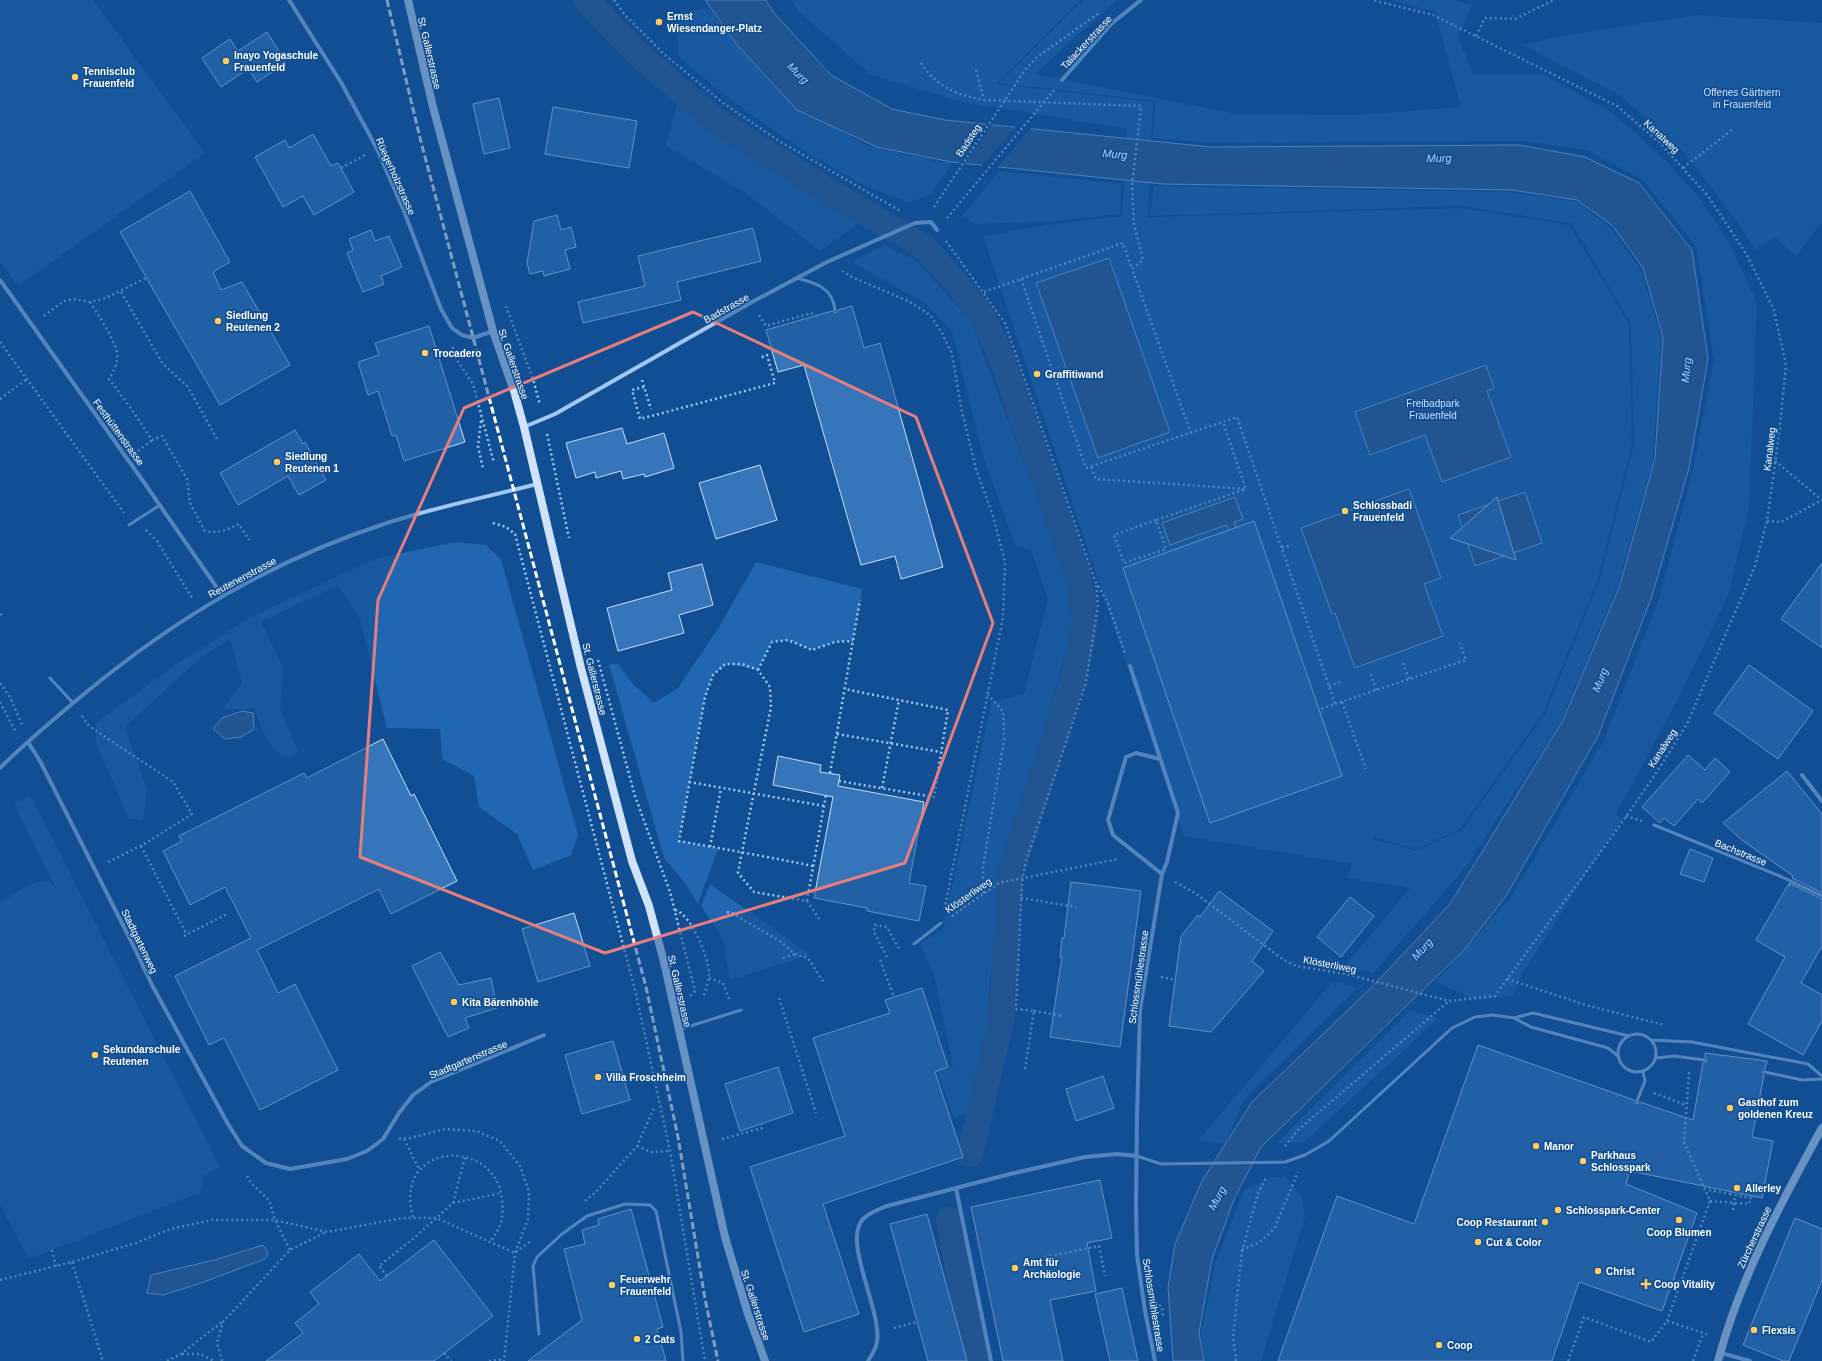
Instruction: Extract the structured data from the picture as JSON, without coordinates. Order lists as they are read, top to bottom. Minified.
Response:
{"streets":{"main road":["St. Gallerstrasse","Zürcherstrasse"],"street":["Talackerstrasse","Rüegerholzstrasse","Badstrasse","Festhüttenstrasse","Reutenenstrasse","Stadtgartenweg","Schlossmühlestrasse","Stadtgartenstrasse"],"lane":["Bachstrasse","Klösterliweg"],"path":["Kanalweg","Badsteg"]},"crossings":[["St. Gallerstrasse","Badstrasse"],["St. Gallerstrasse","Reutenenstrasse"],["Kanalweg","Klösterliweg"],["Badsteg","Badstrasse"],["Festhüttenstrasse","Reutenenstrasse"],["Reutenenstrasse","Stadtgartenweg"],["Klösterliweg","Schlossmühlestrasse"],["Stadtgartenweg","Stadtgartenstrasse"]],"water":["Murg"],"parks":["Offenes Gärtnern in Frauenfeld","Freibadpark Frauenfeld"],"places":{"other":["Ernst Wiesendanger-Platz","Inayo Yogaschule Frauenfeld","Tennisclub Frauenfeld","Siedlung Reutenen 2","Trocadero","Graffitiwand","Siedlung Reutenen 1","Schlossbadi Frauenfeld","Kita Bärenhöhle","Sekundarschule Reutenen","Villa Froschheim","Gasthof zum goldenen Kreuz","Manor","Parkhaus Schlosspark","Allerley","Schlosspark-Center","Coop Blumen","Coop Restaurant","Cut & Color","Amt für Archäologie","Christ","Feuerwehr Frauenfeld","Flexsis","2 Cats","Coop"],"health":["Coop Vitality"]}}
